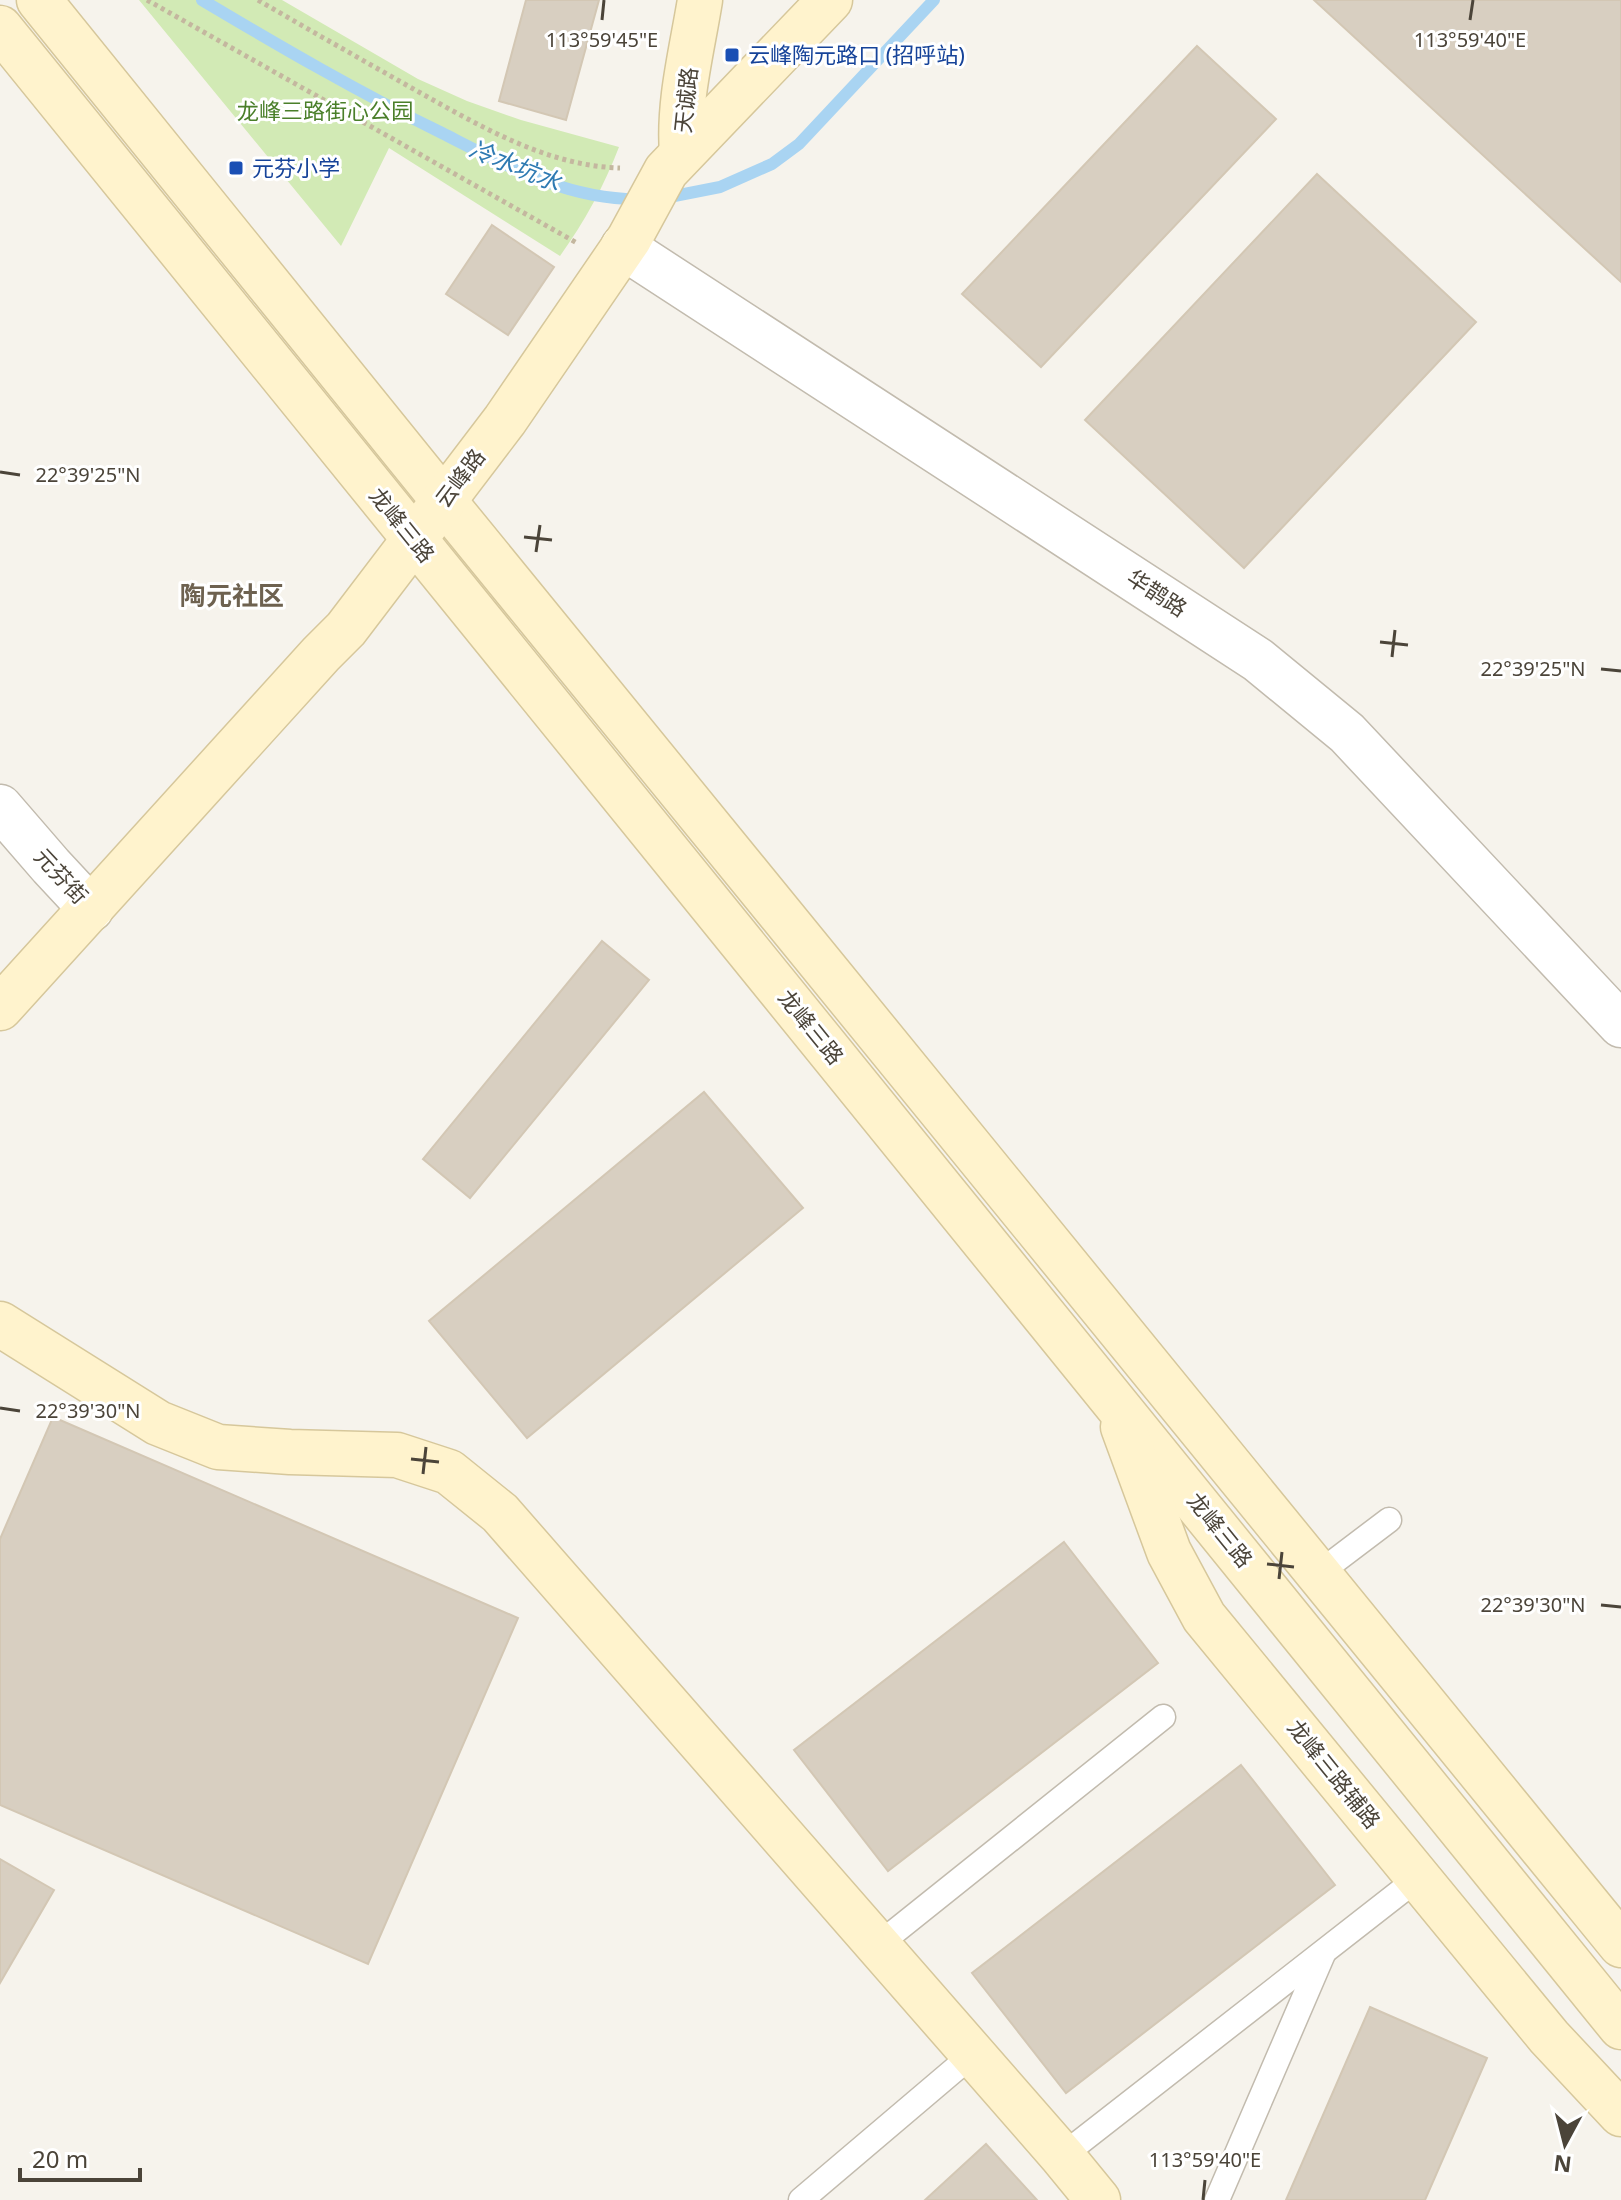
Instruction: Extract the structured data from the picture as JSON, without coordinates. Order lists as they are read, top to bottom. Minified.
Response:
{"streets":{"main road":["天诚路","云峰路","龙峰三路","龙峰三路辅路"],"street":["华鹊路","元芬街"]},"crossings":[["天诚路","云峰路"],["云峰路","龙峰三路"],["云峰路","华鹊路"],["云峰路","元芬街"],["龙峰三路","龙峰三路辅路"]],"districts":["陶元社区"],"water":["冷水坑水"],"parks":["龙峰三路街心公园"],"places":{"transit":["云峰陶元路口 (招呼站)","元芬小学"]},"scale_bar":"20 m","north":"bottom","coordinates":["113°59'45\"E","113°59'40\"E","22°39'25\"N","22°39'30\"N"]}
